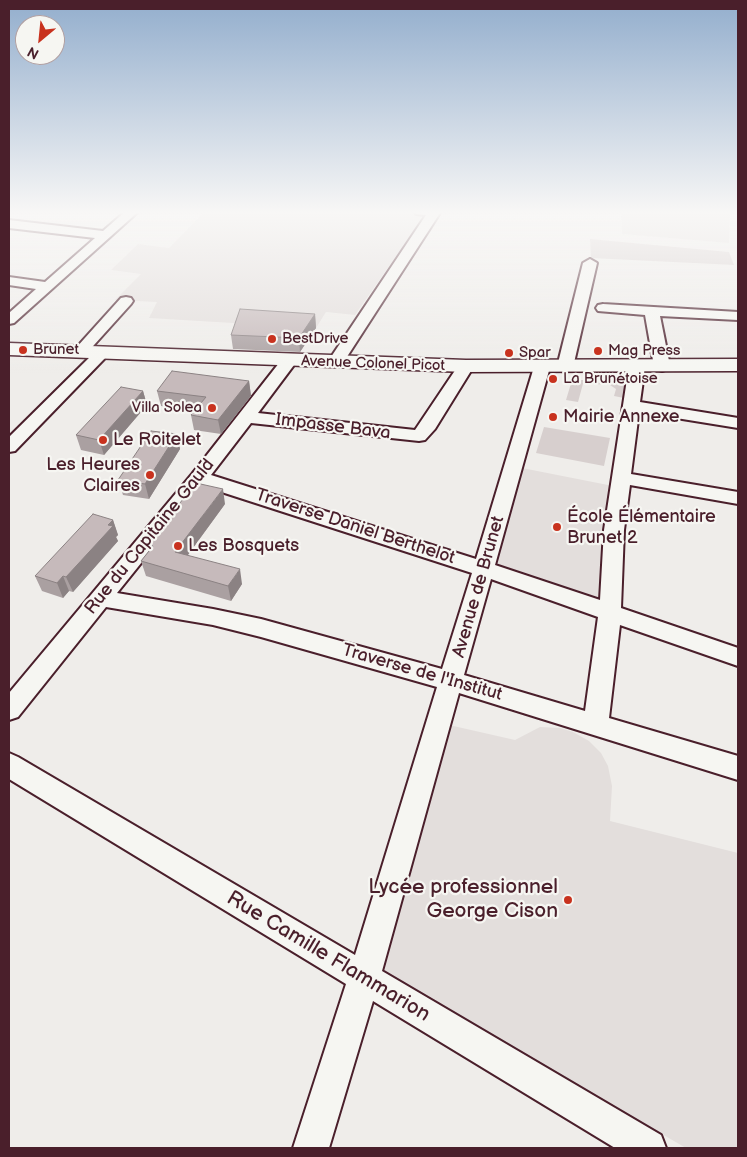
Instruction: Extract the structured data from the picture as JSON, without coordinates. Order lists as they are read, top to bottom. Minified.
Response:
{"streets":{"main road":["Avenue Colonel Picot"],"street":["Impasse Bava","Traverse Daniel Berthelot","Rue du Capitaine Gauld","Avenue de Brunet","Traverse de l'Institut","Rue Camille Flammarion"]},"crossings":[["Avenue Colonel Picot","Impasse Bava"],["Avenue Colonel Picot","Rue du Capitaine Gauld"],["Avenue Colonel Picot","Avenue de Brunet"],["Impasse Bava","Rue du Capitaine Gauld"],["Traverse Daniel Berthelot","Rue du Capitaine Gauld"],["Traverse Daniel Berthelot","Avenue de Brunet"],["Rue du Capitaine Gauld","Traverse de l'Institut"],["Avenue de Brunet","Traverse de l'Institut"],["Avenue de Brunet","Rue Camille Flammarion"]],"places":["BestDrive","Brunet","Mag Press","Spar","La Brunétoise","Villa Solea","Mairie Annexe","Le Roitelet","Les Heures Claires","École Élémentaire Brunet 2","Les Bosquets","Lycée professionnel George Cison"],"north":"bottom left"}
